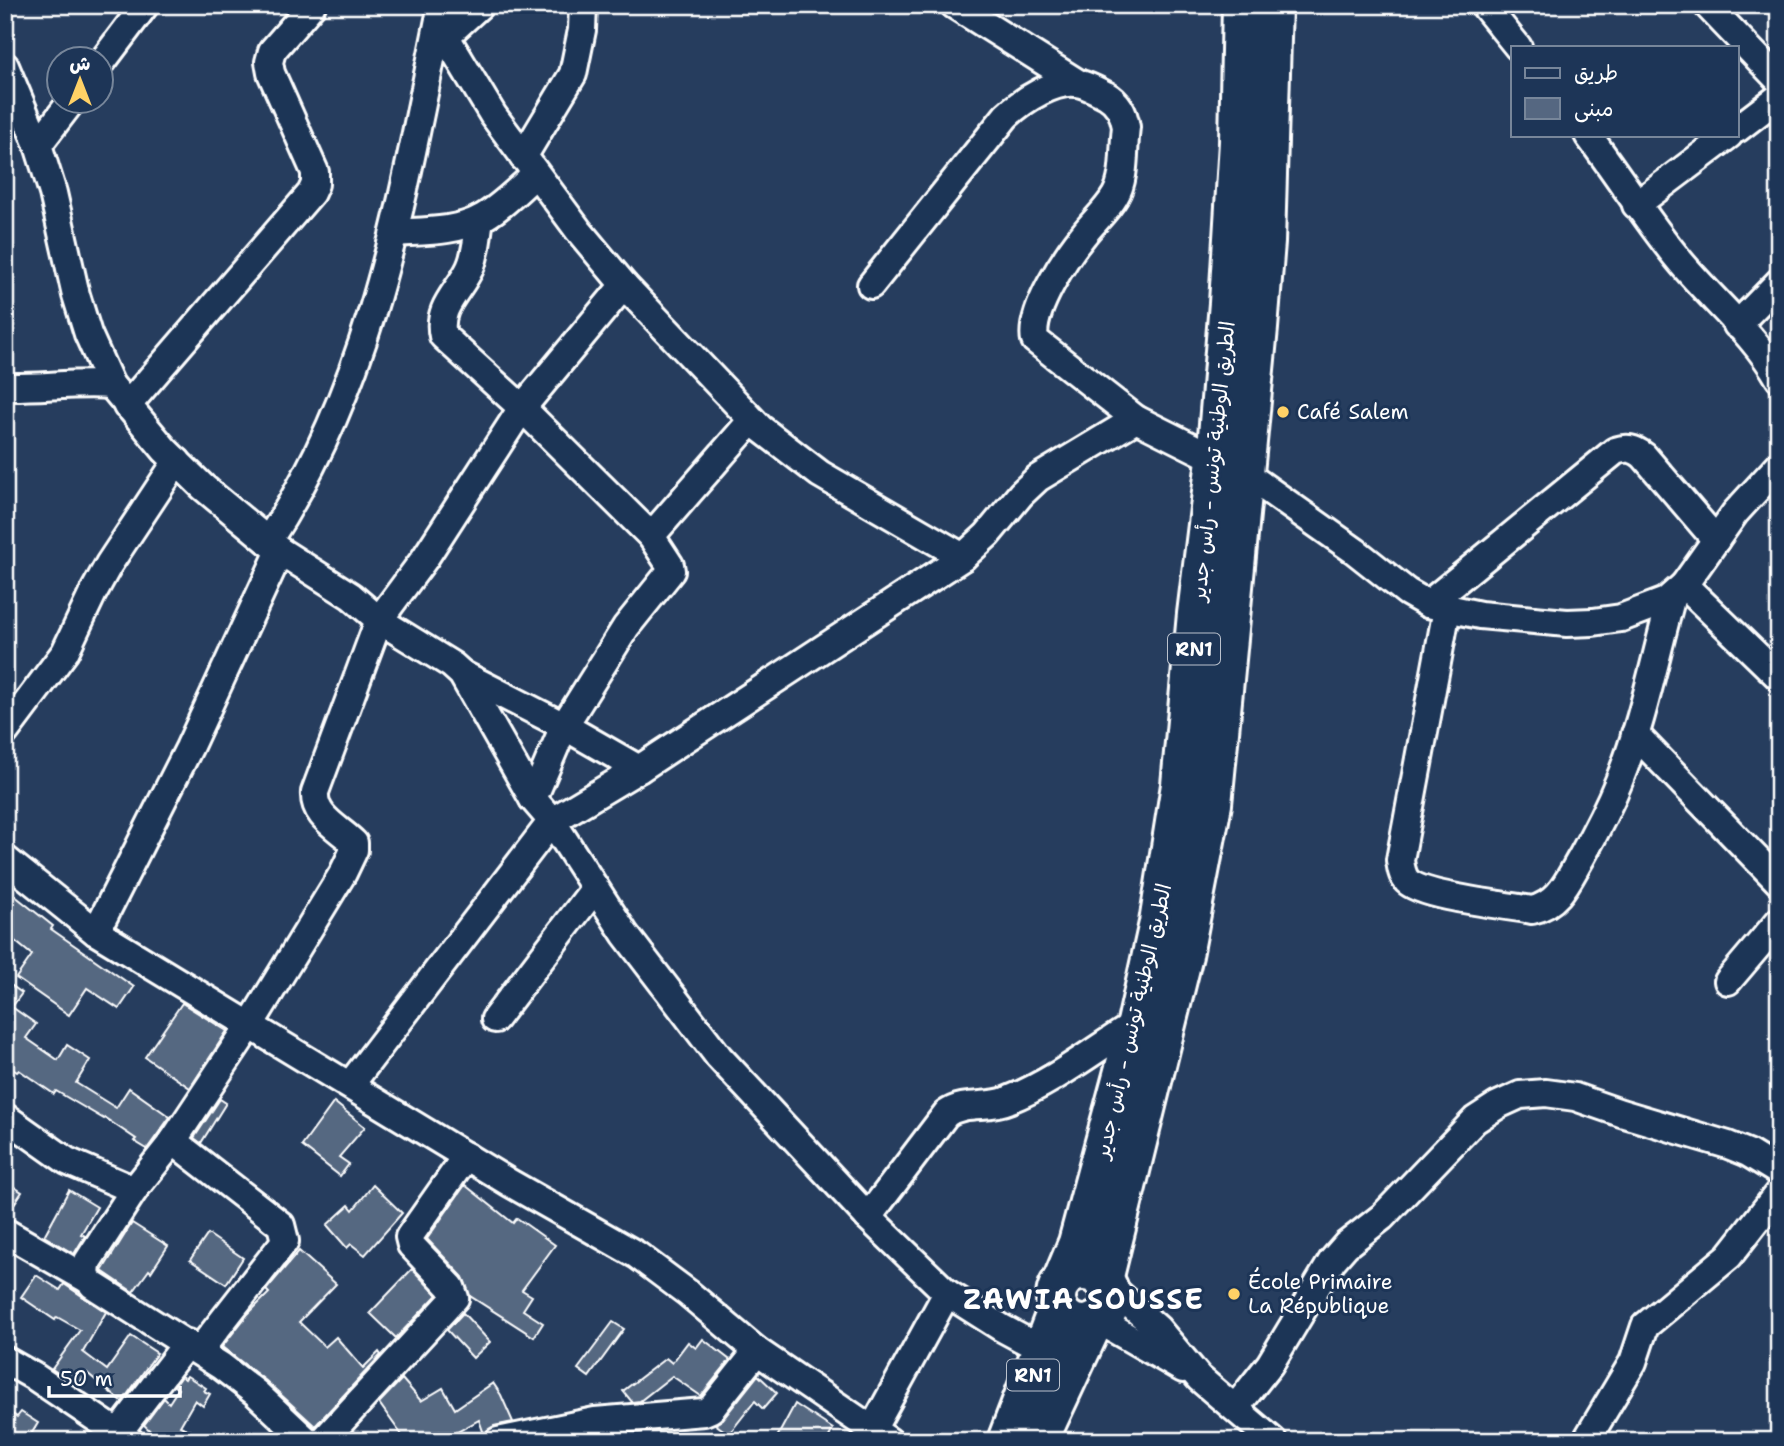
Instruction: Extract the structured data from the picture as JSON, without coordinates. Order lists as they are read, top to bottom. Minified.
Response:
{"streets":{"highway":["الطريق الوطنية تونس - رأس جدير","RN1"]},"crossings":[["الطريق الوطنية تونس - رأس جدير","RN1"]],"districts":["ZAWIA SOUSSE"],"places":["Café Salem","École Primaire La République"],"legend":["طريق","مبنى"],"scale_bar":"50 m","north":"top"}
